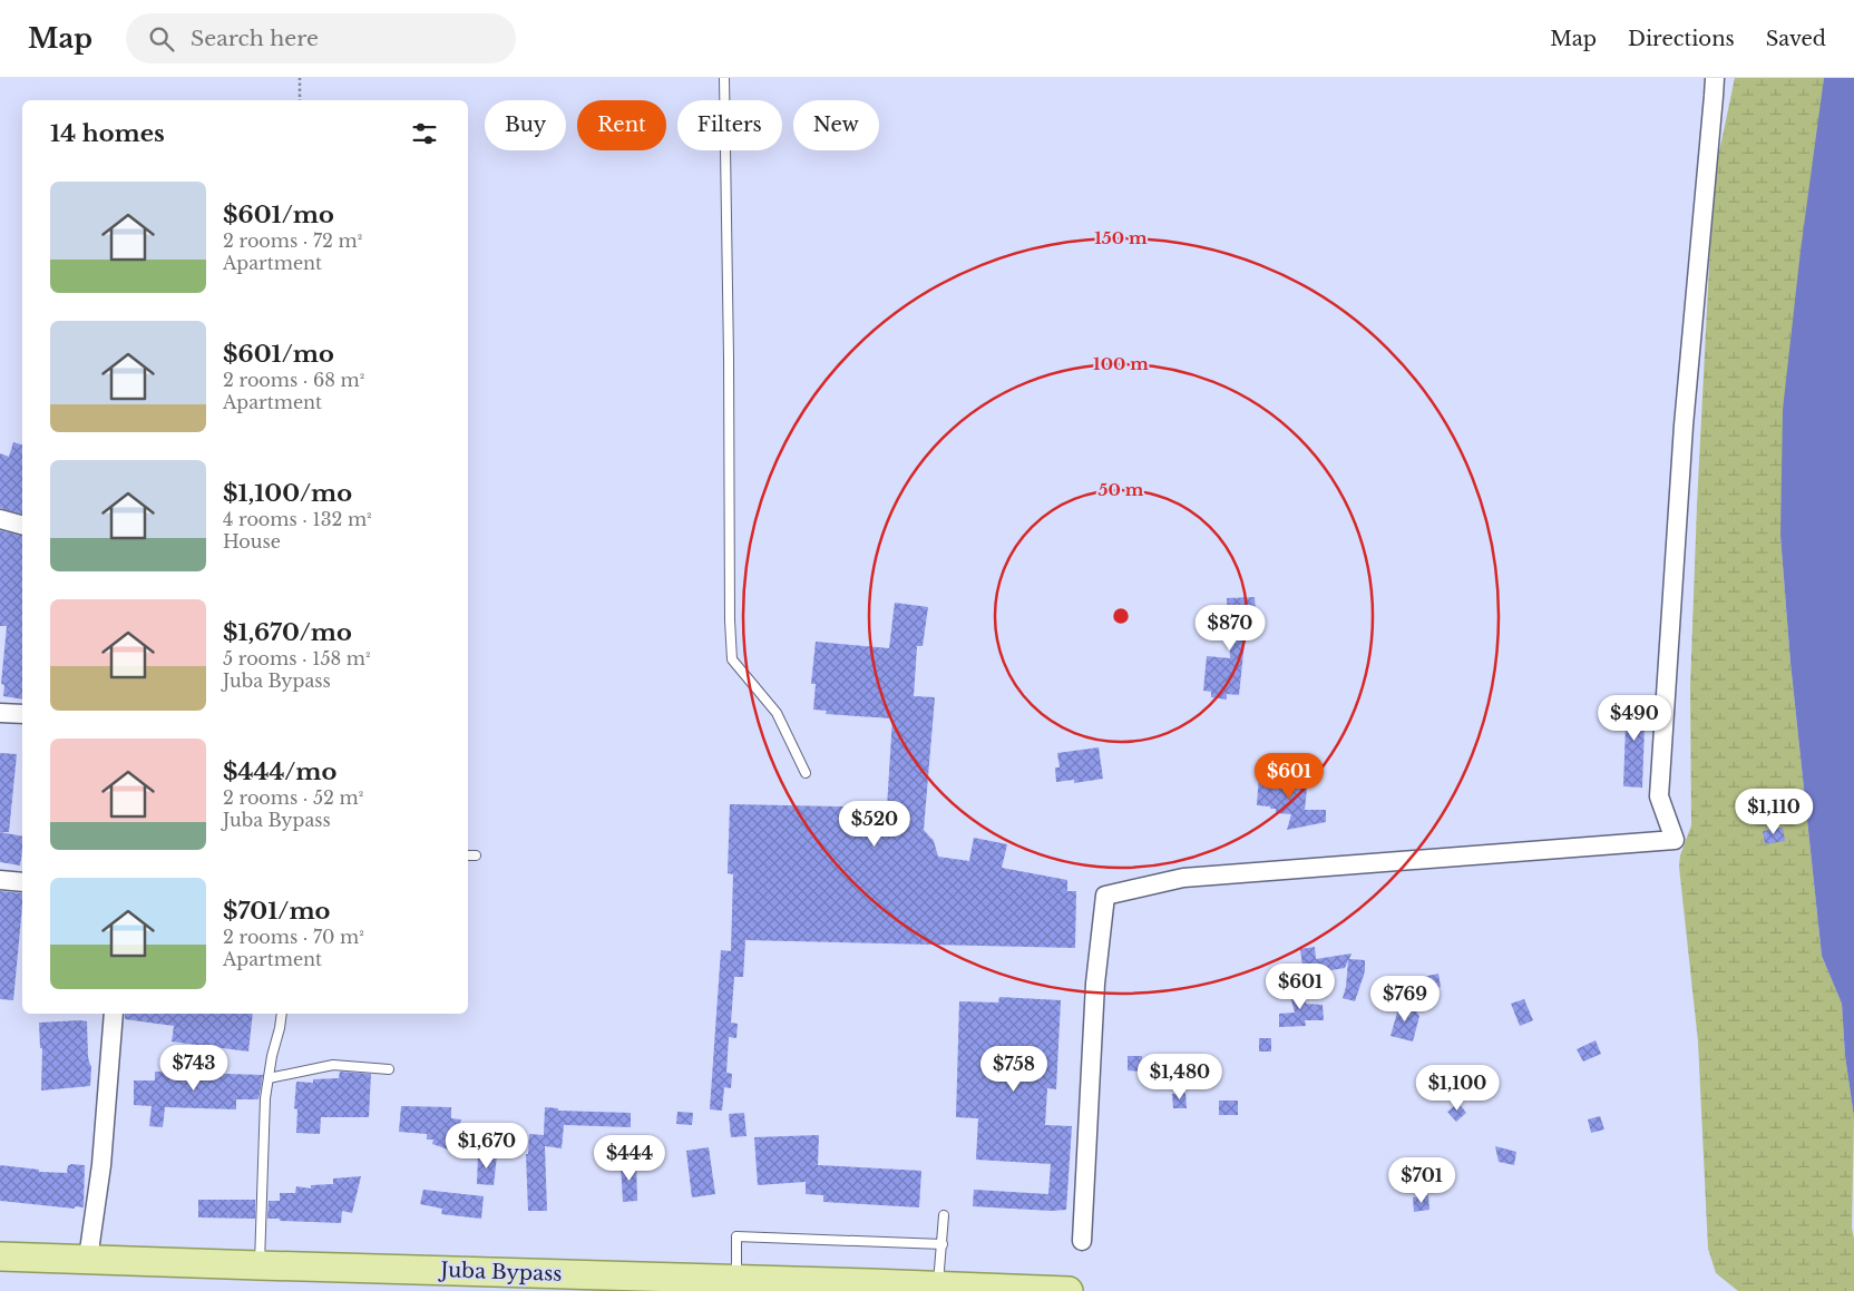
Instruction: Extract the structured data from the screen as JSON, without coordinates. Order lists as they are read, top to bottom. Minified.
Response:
{"streets":{"main road":["Juba Bypass"]},"page":{"header":"Map","search":"Search here","nav":["Map","Directions","Saved"],"chip":["Buy","Rent","Filters","New"],"heading":"14 homes","list":[{"name":"$601/mo","note":"2 rooms · 72 m² · Apartment"},{"name":"$601/mo","note":"2 rooms · 68 m² · Apartment"},{"name":"$1,100/mo","note":"4 rooms · 132 m² · House"},{"name":"$1,670/mo","note":"5 rooms · 158 m² · Juba Bypass"},{"name":"$444/mo","note":"2 rooms · 52 m² · Juba Bypass"},{"name":"$701/mo","note":"2 rooms · 70 m² · Apartment"}],"price":["$870","$490","$601","$1,110","$520","$601","$769","$743","$758","$1,480","$1,100","$1,670","$444","$701"]},"rings":["150 m","100 m","50 m"]}
